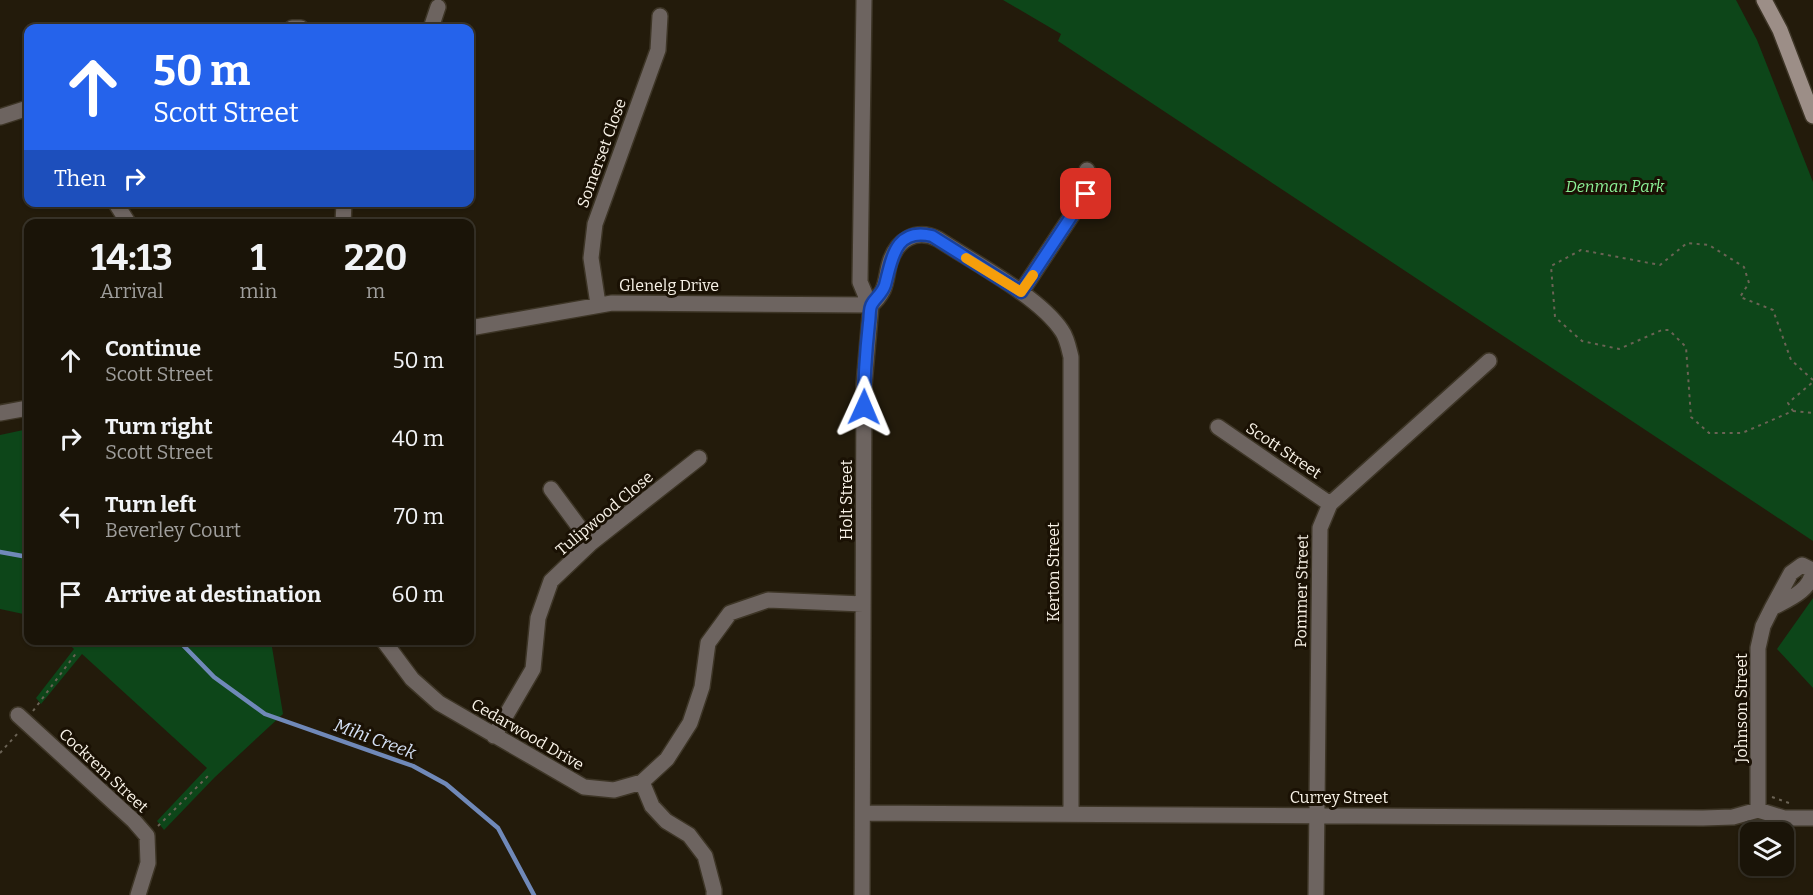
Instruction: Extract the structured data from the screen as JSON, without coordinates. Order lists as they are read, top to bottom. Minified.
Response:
{"streets":{"street":["Somerset Close","Glenelg Drive","Scott Street","Holt Street","Tulipwood Close","Kerton Street","Pommer Street","Johnson Street","Cedarwood Drive","Cockrem Street","Currey Street"]},"crossings":[["Somerset Close","Glenelg Drive"],["Glenelg Drive","Holt Street"],["Scott Street","Pommer Street"],["Holt Street","Cedarwood Drive"],["Holt Street","Currey Street"],["Tulipwood Close","Cedarwood Drive"],["Kerton Street","Currey Street"],["Pommer Street","Currey Street"],["Johnson Street","Currey Street"]],"water":["Mihi Creek"],"parks":["Denman Park"],"page":{"turn":["50 m","Scott Street"],"then":"Then","eta":["14:13","Arrival","1","min","220","m"],"list":[{"name":"Continue","note":"Scott Street","value":"50 m"},{"name":"Turn right","note":"Scott Street","value":"40 m"},{"name":"Turn left","note":"Beverley Court","value":"70 m"},{"name":"Arrive at destination","value":"60 m"}]}}
